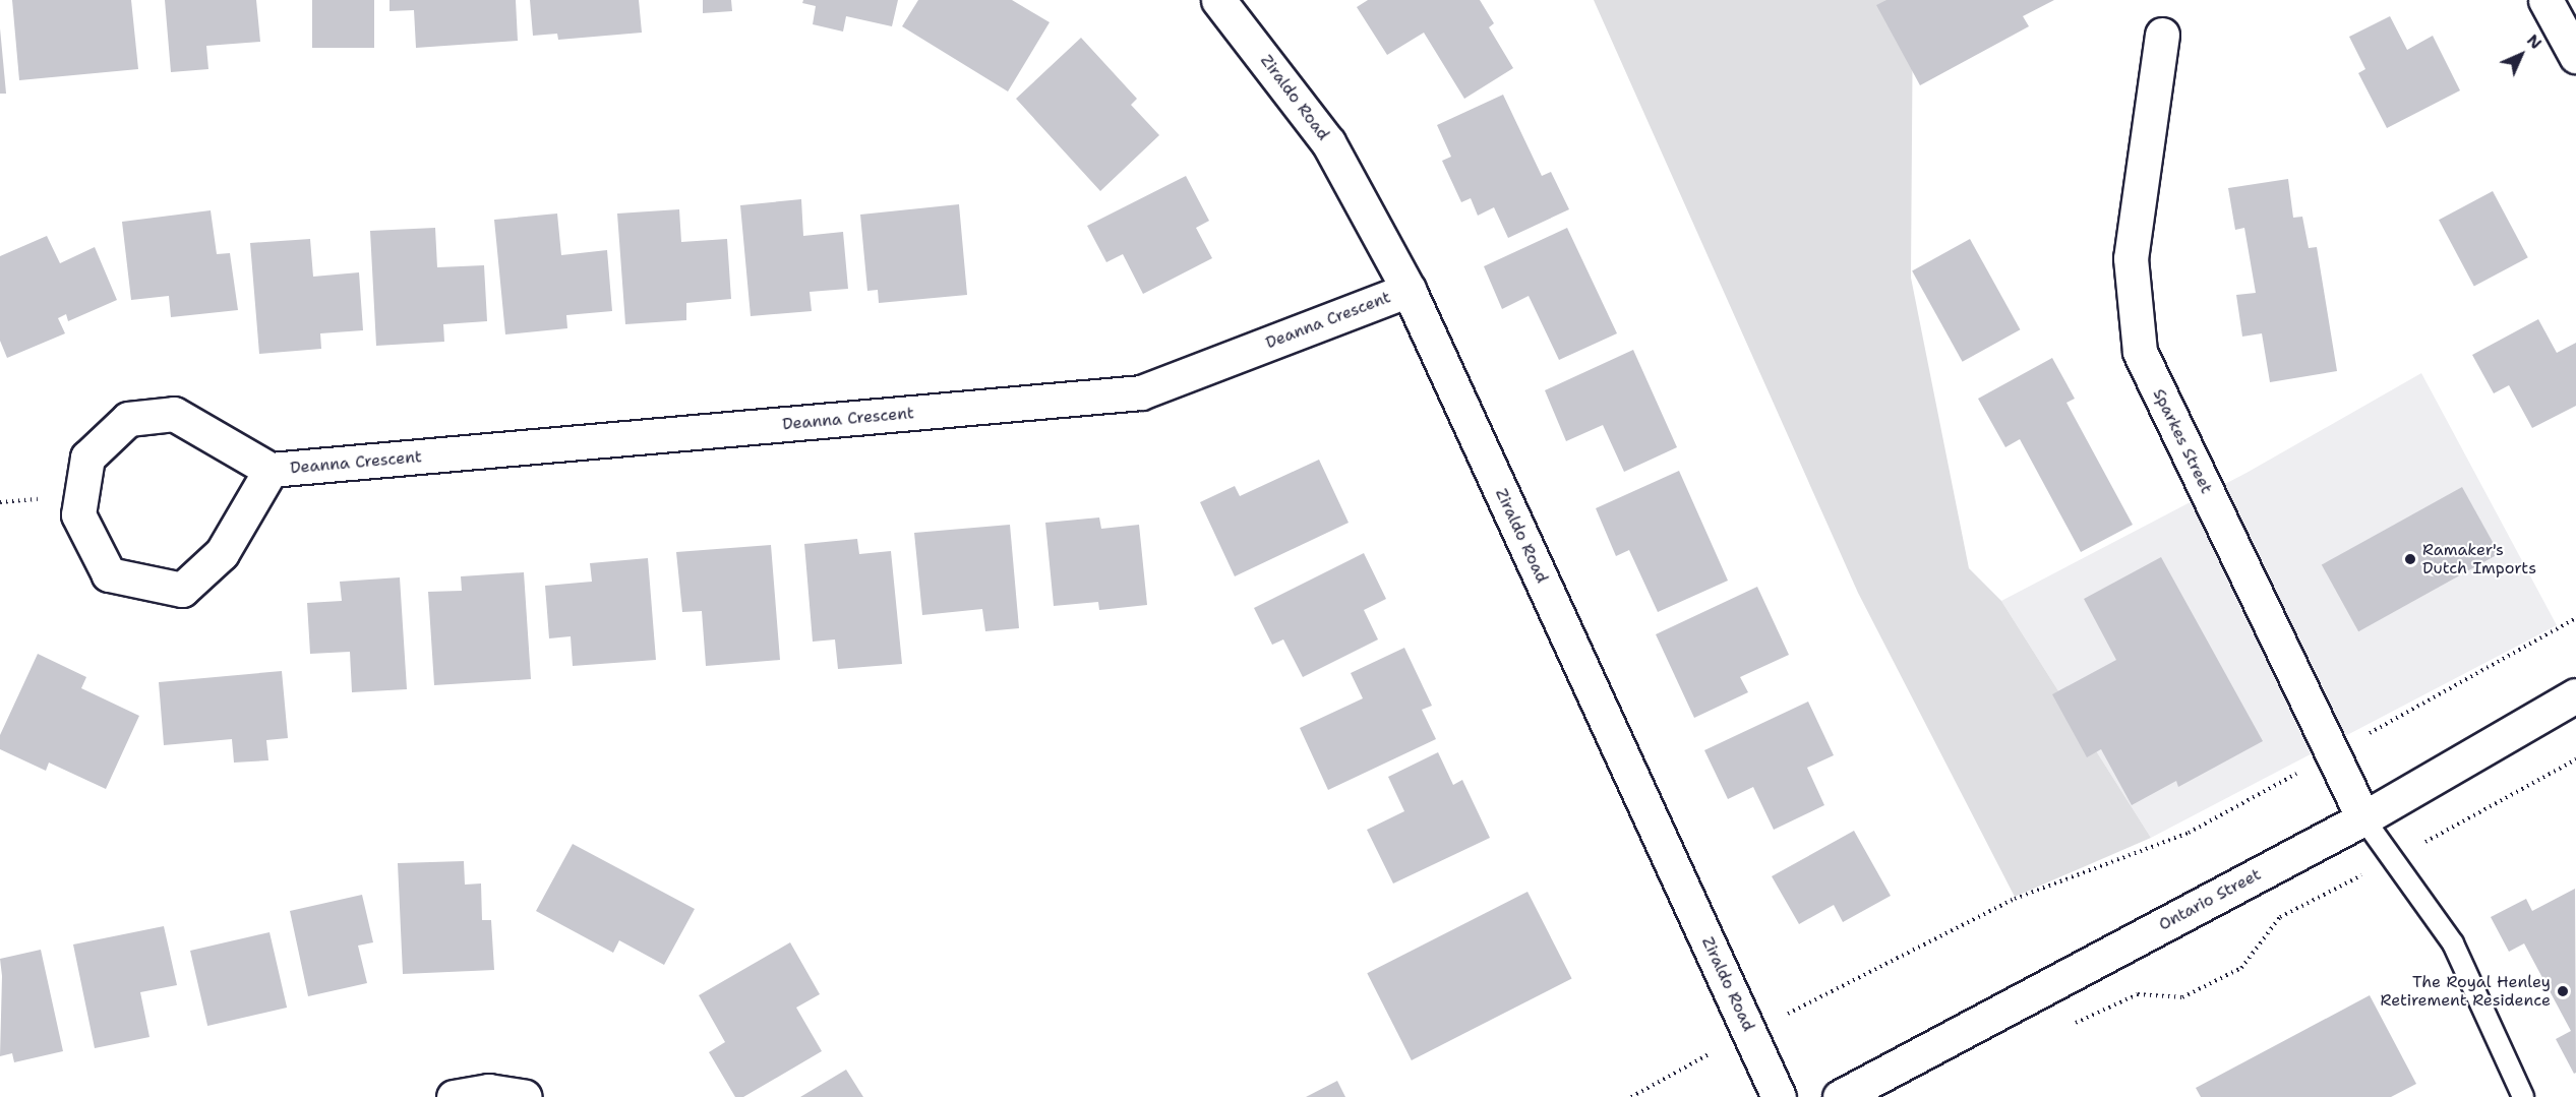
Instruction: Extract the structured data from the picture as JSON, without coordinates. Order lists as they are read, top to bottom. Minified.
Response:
{"streets":{"street":["Ziraldo Road","Deanna Crescent","Sparkes Street","Ontario Street"]},"crossings":[["Ziraldo Road","Deanna Crescent"],["Sparkes Street","Ontario Street"]],"places":["Ramaker's Dutch Imports","The Royal Henley Retirement Residence"],"north":"top right"}
